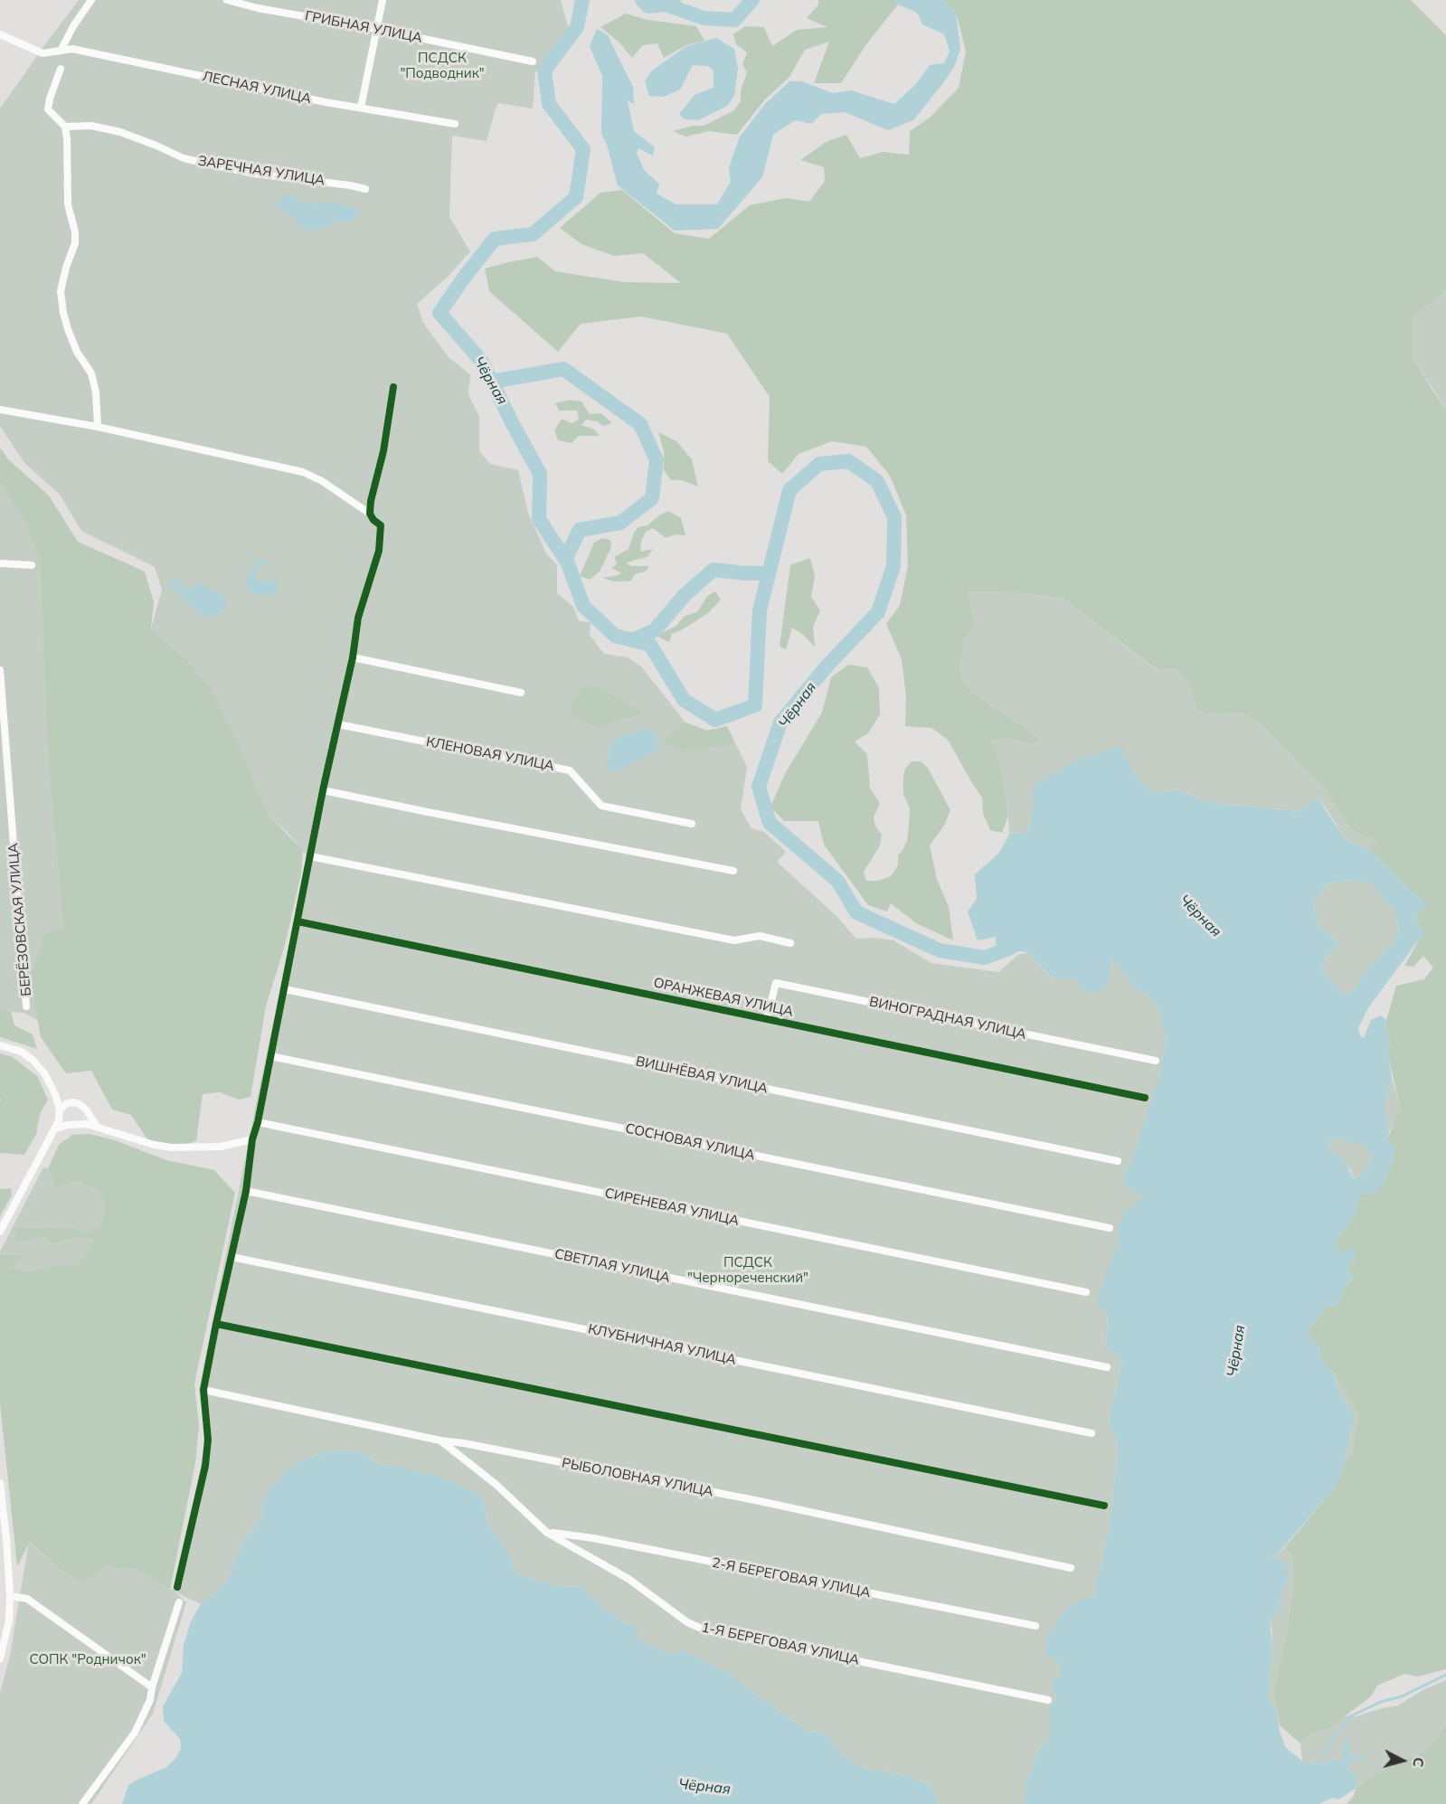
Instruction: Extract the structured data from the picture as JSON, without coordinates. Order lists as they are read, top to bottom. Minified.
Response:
{"streets":{"street":["ГРИБНАЯ УЛИЦА","ЛЕСНАЯ УЛИЦА","ЗАРЕЧНАЯ УЛИЦА","КЛЕНОВАЯ УЛИЦА","БЕРЁЗОВСКАЯ УЛИЦА","ОРАНЖЕВАЯ УЛИЦА","ВИНОГРАДНАЯ УЛИЦА","ВИШНЁВАЯ УЛИЦА","СОСНОВАЯ УЛИЦА","СИРЕНЕВАЯ УЛИЦА","СВЕТЛАЯ УЛИЦА","КЛУБНИЧНАЯ УЛИЦА","РЫБОЛОВНАЯ УЛИЦА","2-Я БЕРЕГОВАЯ УЛИЦА","1-Я БЕРЕГОВАЯ УЛИЦА"]},"crossings":[["ОРАНЖЕВАЯ УЛИЦА","ВИНОГРАДНАЯ УЛИЦА"],["РЫБОЛОВНАЯ УЛИЦА","1-Я БЕРЕГОВАЯ УЛИЦА"],["2-Я БЕРЕГОВАЯ УЛИЦА","1-Я БЕРЕГОВАЯ УЛИЦА"]],"water":["Чёрная"],"parks":["ПСДСК \"Подводник\"","ПСДСК \"Чернореченский\"","СОПК \"Родничок\""],"north":"right"}
